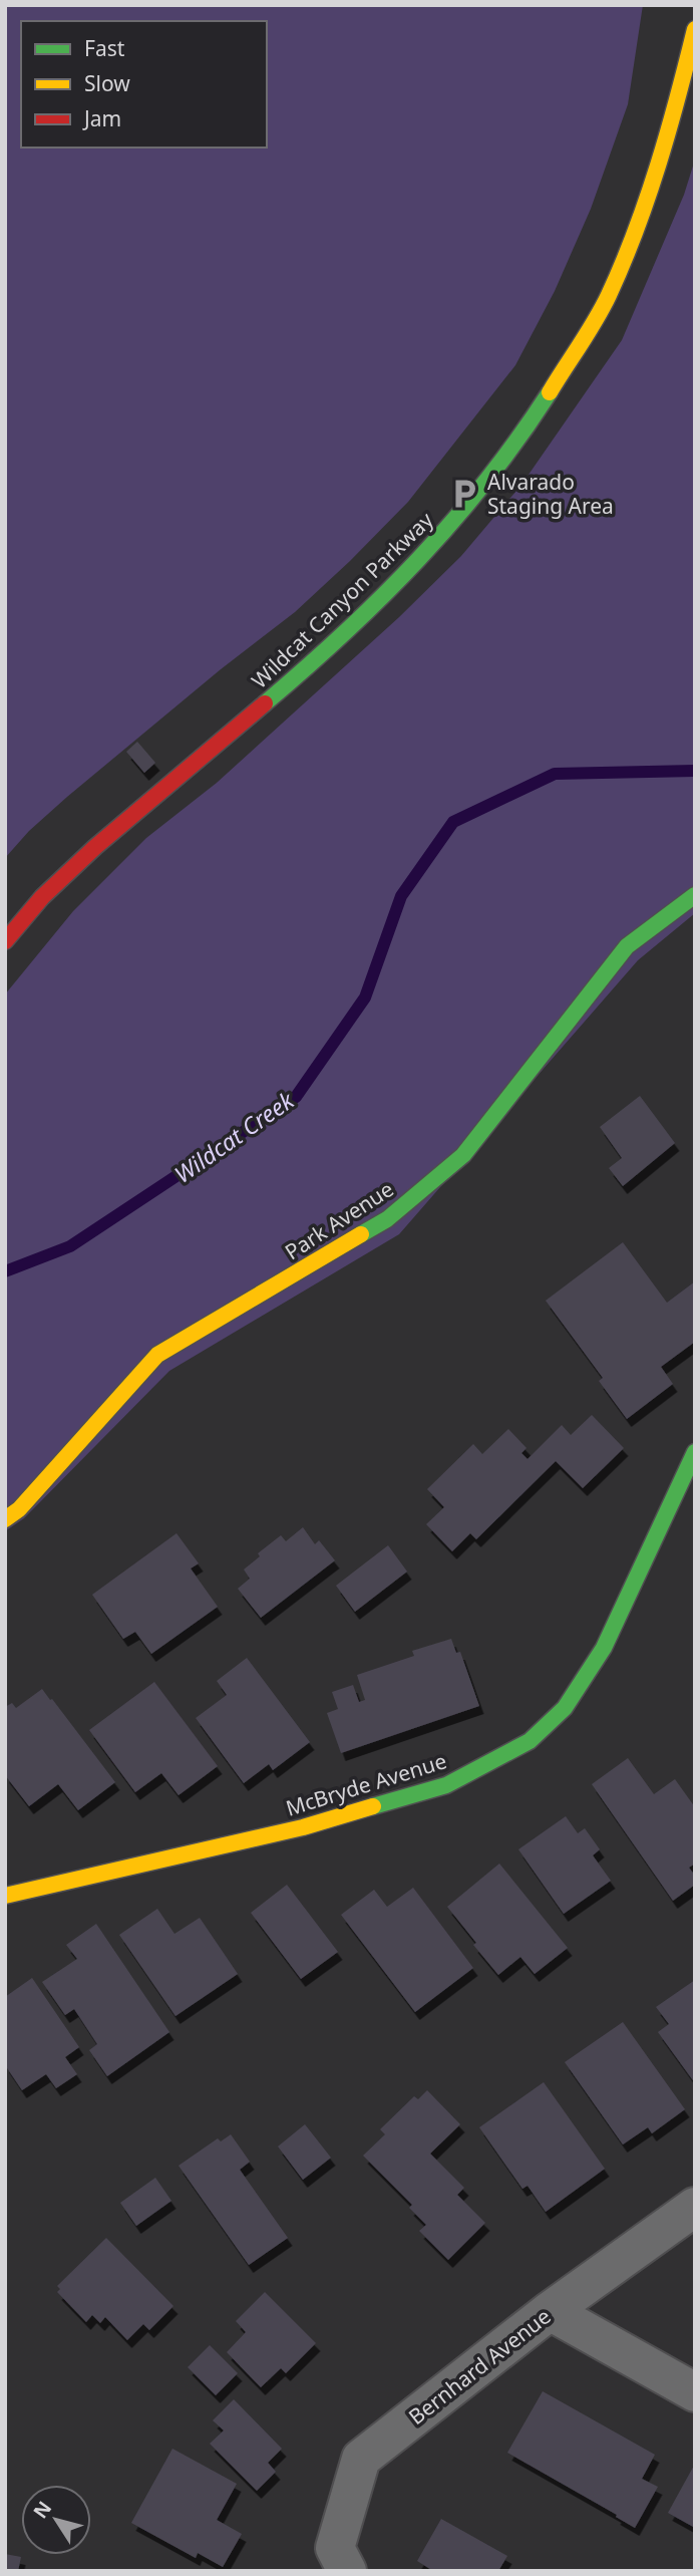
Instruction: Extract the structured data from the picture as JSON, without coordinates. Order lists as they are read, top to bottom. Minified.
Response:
{"streets":{"street":["Wildcat Canyon Parkway","Park Avenue","McBryde Avenue","Bernhard Avenue"]},"water":["Wildcat Creek"],"places":{"parking":["Alvarado Staging Area"]},"legend":["Fast","Slow","Jam"],"north":"top left"}
